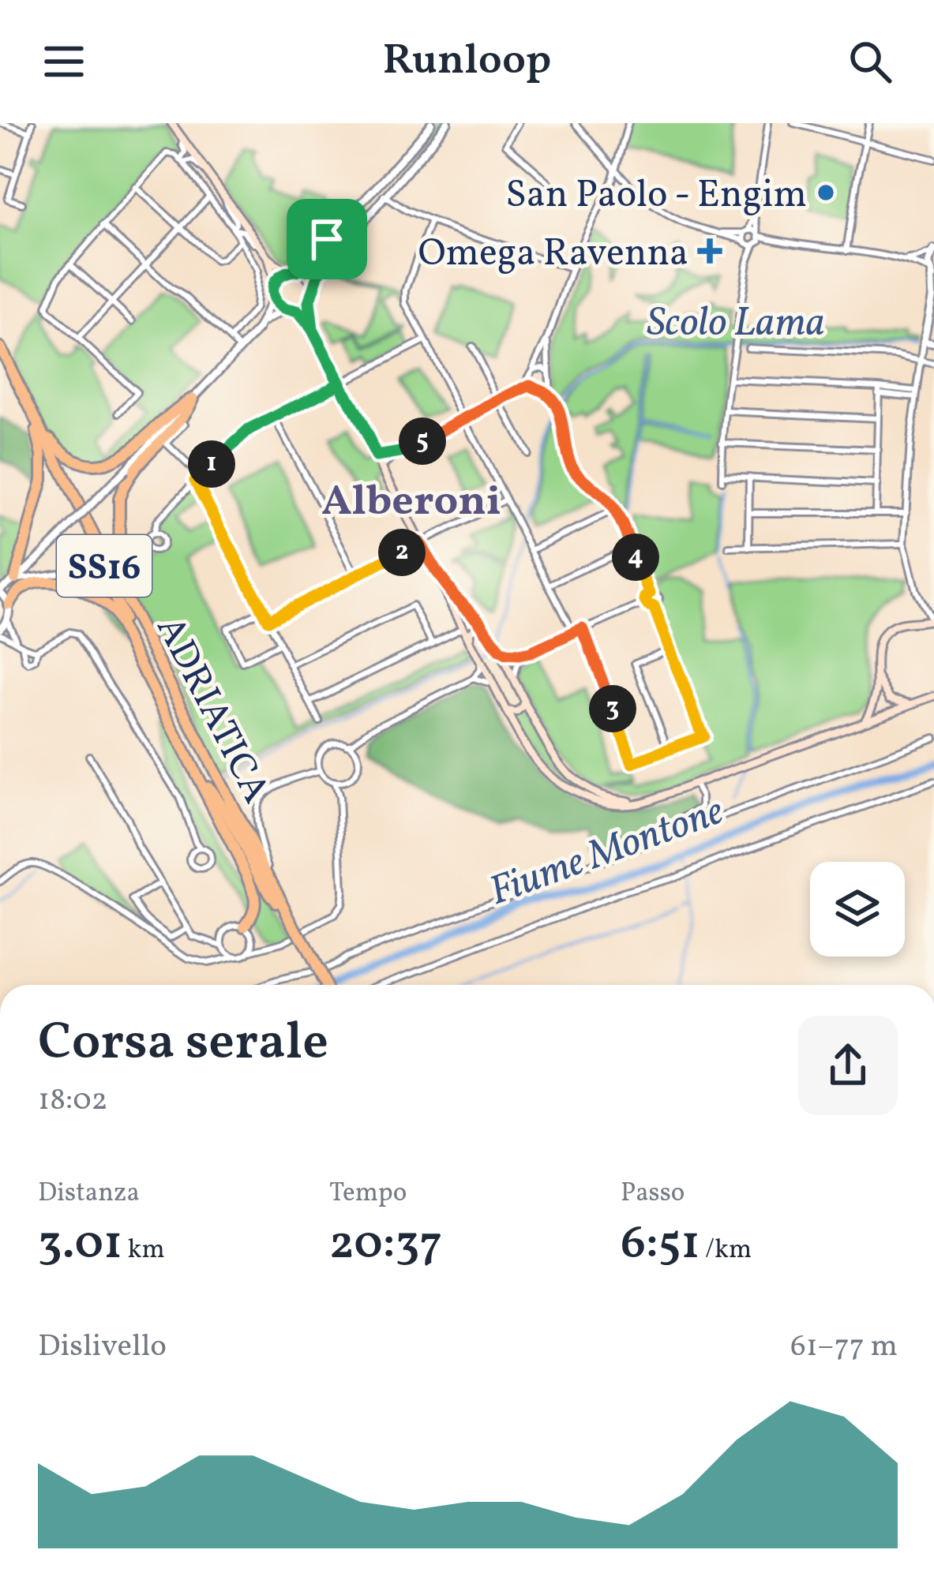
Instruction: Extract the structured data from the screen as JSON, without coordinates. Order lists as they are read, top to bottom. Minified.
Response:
{"streets":{"highway":["SS16","ADRIATICA"]},"crossings":[["SS16","ADRIATICA"]],"districts":["Alberoni"],"water":["Scolo Lama","Fiume Montone"],"places":{"other":["San Paolo - Engim"],"health":["Omega Ravenna"]},"page":{"header":"Runloop","pins":["5","1","2","4","3"],"heading":["Corsa serale","18:02"],"stats":[["Distanza","3.01 km"],["Tempo","20:37"],["Passo","6:51 /km"]],"chart":["Dislivello","61–77 m"]}}
